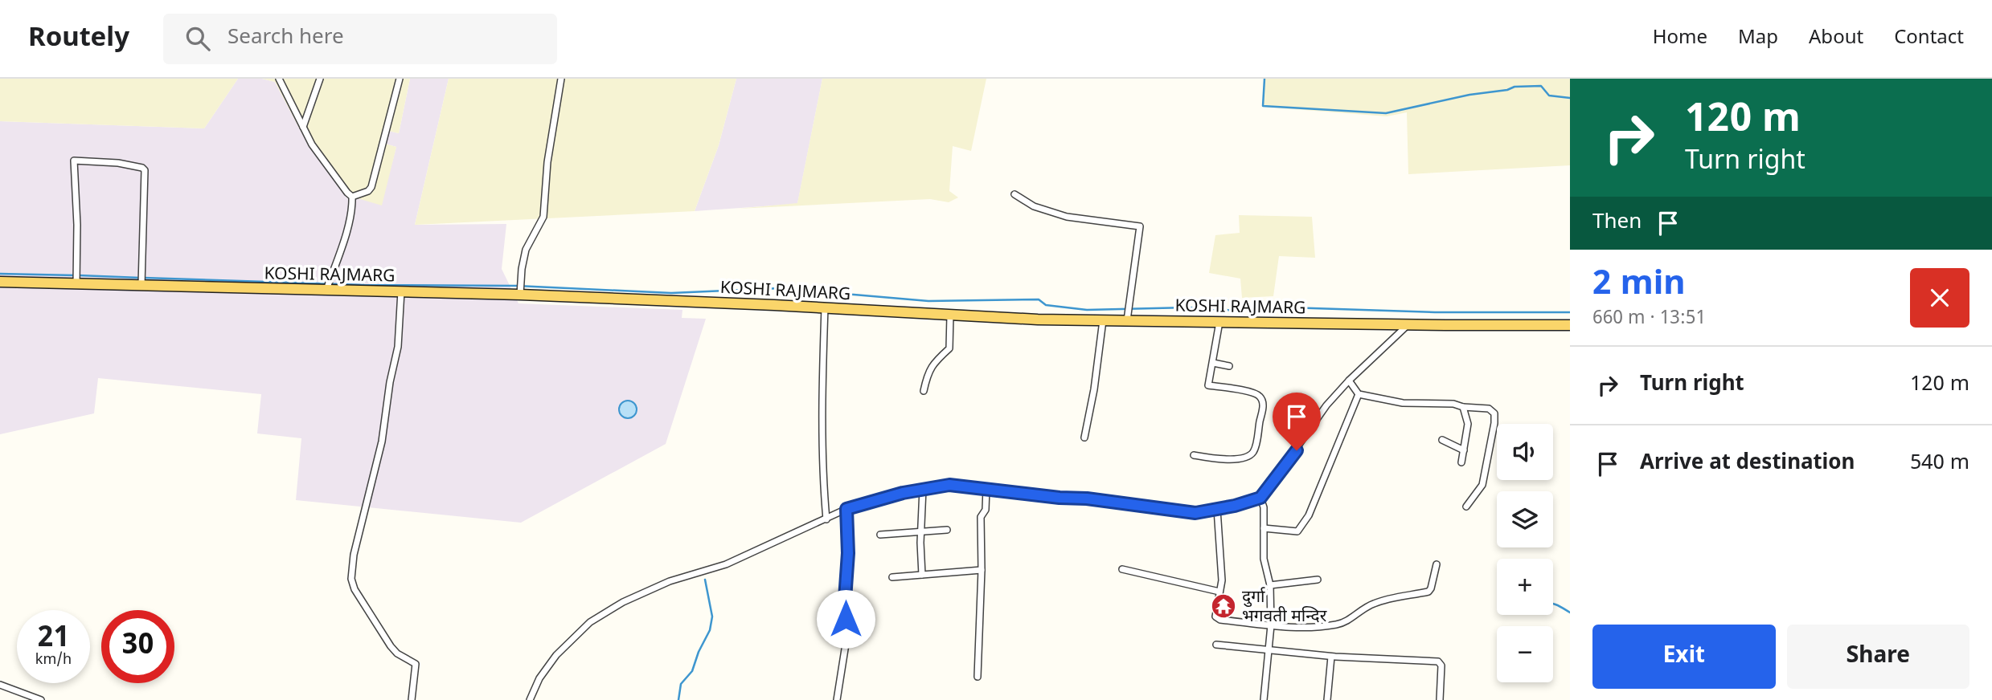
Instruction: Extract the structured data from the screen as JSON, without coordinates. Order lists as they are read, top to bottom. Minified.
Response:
{"streets":{"main road":["KOSHI RAJMARG"]},"places":{"temple":["दुर्गा भगवती मन्दिर"]},"page":{"header":"Routely","search":"Search here","nav":["Home","Map","About","Contact"],"turn":["120 m","Turn right"],"then":"Then","heading":["2 min","660 m · 13:51"],"list":[{"name":"Turn right","value":"120 m"},{"name":"Arrive at destination","value":"540 m"}],"map_buttons":["+","−"],"speed":"21 km/h","limit":"30","buttons":["Exit","Share"]}}
